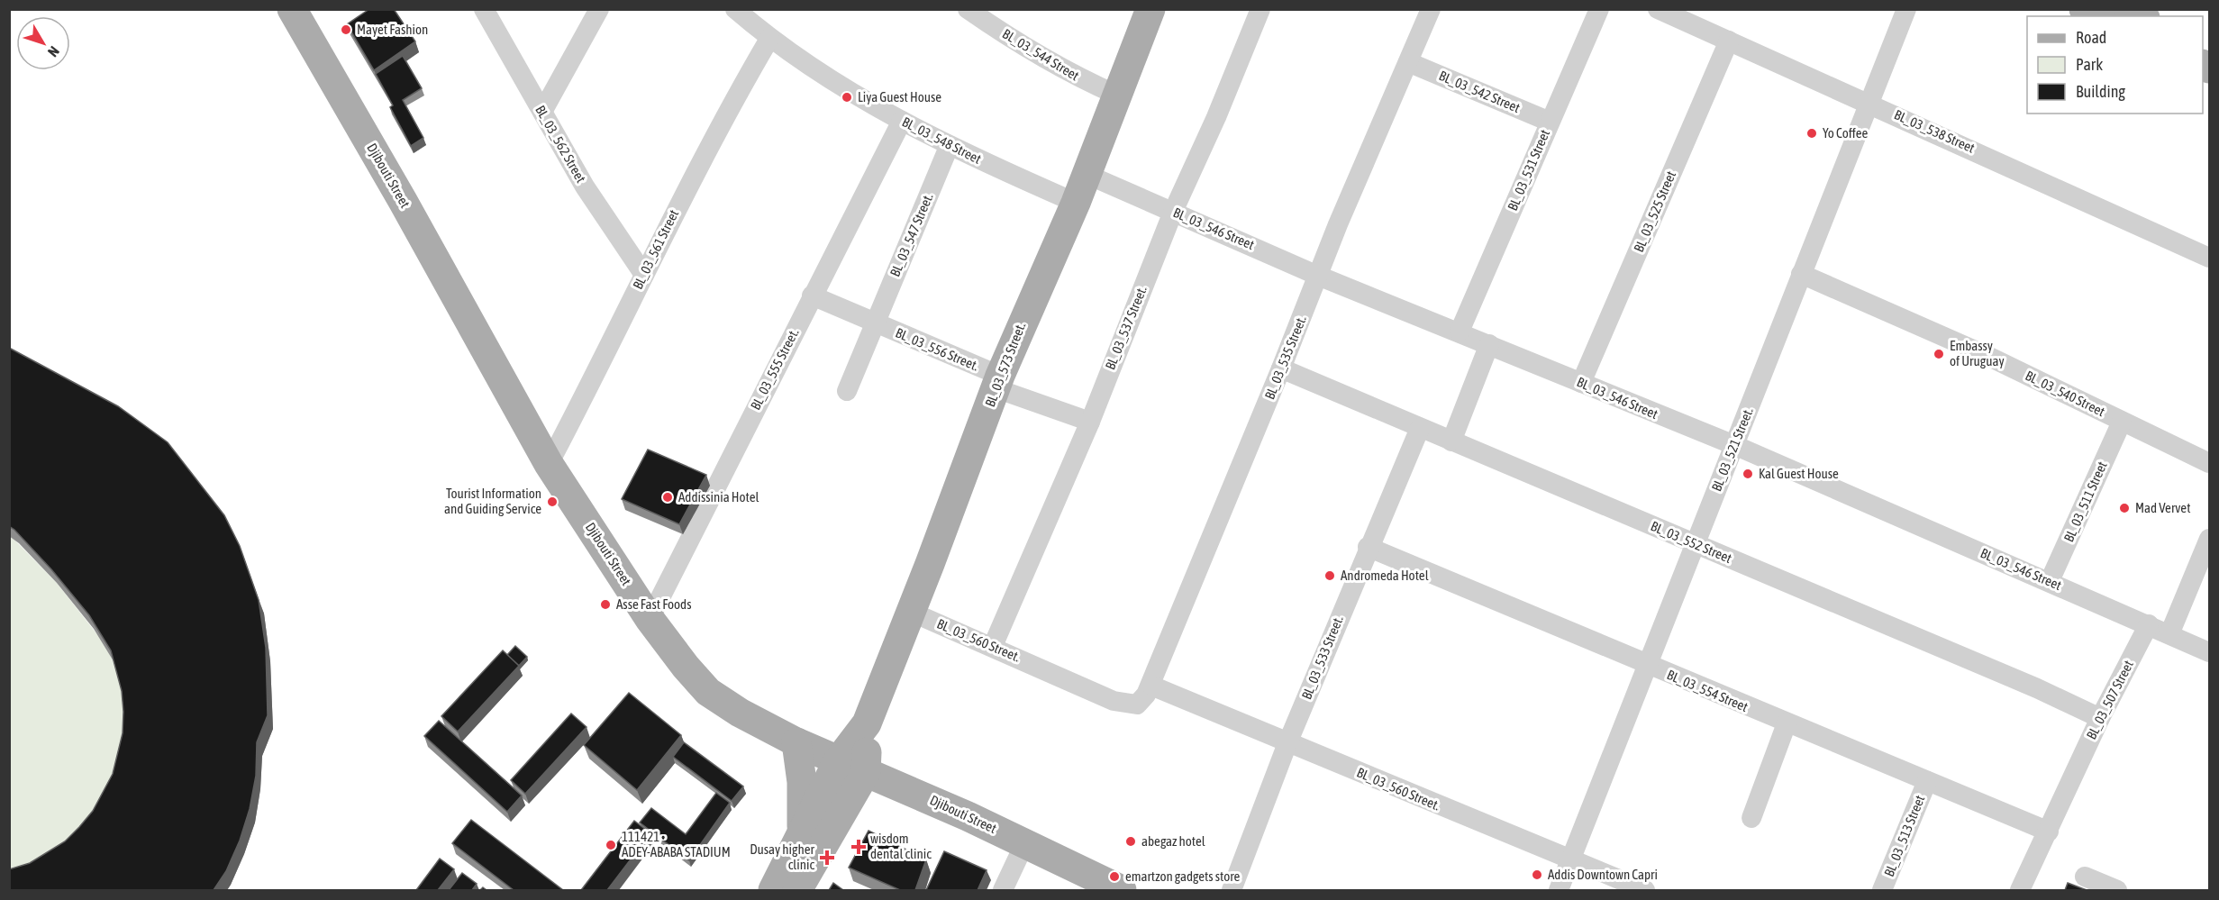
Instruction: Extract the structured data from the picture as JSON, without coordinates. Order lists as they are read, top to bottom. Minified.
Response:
{"streets":{"main road":["Djibouti Street","BL_03_573 Street."],"street":["BL_03_544 Street","BL_03_542 Street","BL_03_538 Street","BL_03_548 Street","BL_03_562 Street","BL_03_531 Street","BL_03_525 Street","BL_03_546 Street","BL_03_547 Street.","BL_03_561 Street","BL_03_537 Street.","BL_03_556 Street.","BL_03_535 Street.","BL_03_555 Street.","BL_03_540 Street","BL_03_521 Street.","BL_03_511 Street","BL_03_552 Street","BL_03_560 Street.","BL_03_533 Street.","BL_03_554 Street","BL_03_507 Street","BL_03_513 Street"]},"crossings":[["BL_03_544 Street","BL_03_573 Street."],["BL_03_542 Street","BL_03_531 Street"],["BL_03_542 Street","BL_03_535 Street."],["BL_03_538 Street","BL_03_525 Street"],["BL_03_538 Street","BL_03_521 Street."],["BL_03_548 Street","BL_03_547 Street."],["BL_03_548 Street","BL_03_561 Street"],["BL_03_548 Street","BL_03_573 Street."],["BL_03_548 Street","BL_03_555 Street."],["BL_03_562 Street","BL_03_561 Street"],["BL_03_531 Street","BL_03_546 Street"],["Djibouti Street","BL_03_561 Street"],["Djibouti Street","BL_03_555 Street."],["BL_03_525 Street","BL_03_546 Street"],["BL_03_546 Street","BL_03_537 Street."],["BL_03_546 Street","BL_03_535 Street."],["BL_03_546 Street","BL_03_573 Street."],["BL_03_546 Street","BL_03_521 Street."],["BL_03_546 Street","BL_03_511 Street"],["BL_03_546 Street","BL_03_507 Street"],["BL_03_547 Street.","BL_03_556 Street."],["BL_03_537 Street.","BL_03_556 Street."],["BL_03_537 Street.","BL_03_560 Street."],["BL_03_556 Street.","BL_03_573 Street."],["BL_03_556 Street.","BL_03_555 Street."],["BL_03_535 Street.","BL_03_552 Street"],["BL_03_535 Street.","BL_03_560 Street."],["BL_03_573 Street.","BL_03_560 Street."],["BL_03_540 Street","BL_03_521 Street."],["BL_03_540 Street","BL_03_511 Street"],["BL_03_521 Street.","BL_03_552 Street"],["BL_03_521 Street.","BL_03_560 Street."],["BL_03_521 Street.","BL_03_554 Street"],["BL_03_552 Street","BL_03_533 Street."],["BL_03_552 Street","BL_03_507 Street"],["BL_03_560 Street.","BL_03_533 Street."],["BL_03_533 Street.","BL_03_554 Street"],["BL_03_554 Street","BL_03_507 Street"],["BL_03_554 Street","BL_03_513 Street"]],"places":{"other":["Mayet Fashion","Liya Guest House","Yo Coffee","Embassy of Uruguay","Kal Guest House","Addissinia Hotel","Tourist Information and Guiding Service","Mad Vervet","Andromeda Hotel","Asse Fast Foods","abegaz hotel","111421 - ADEY-ABABA STADIUM","Addis Downtown Capri","emartzon gadgets store"],"health":["wisdom dental clinic","Dusay higher clinic"]},"legend":["Road","Park","Building"],"north":"bottom right"}
